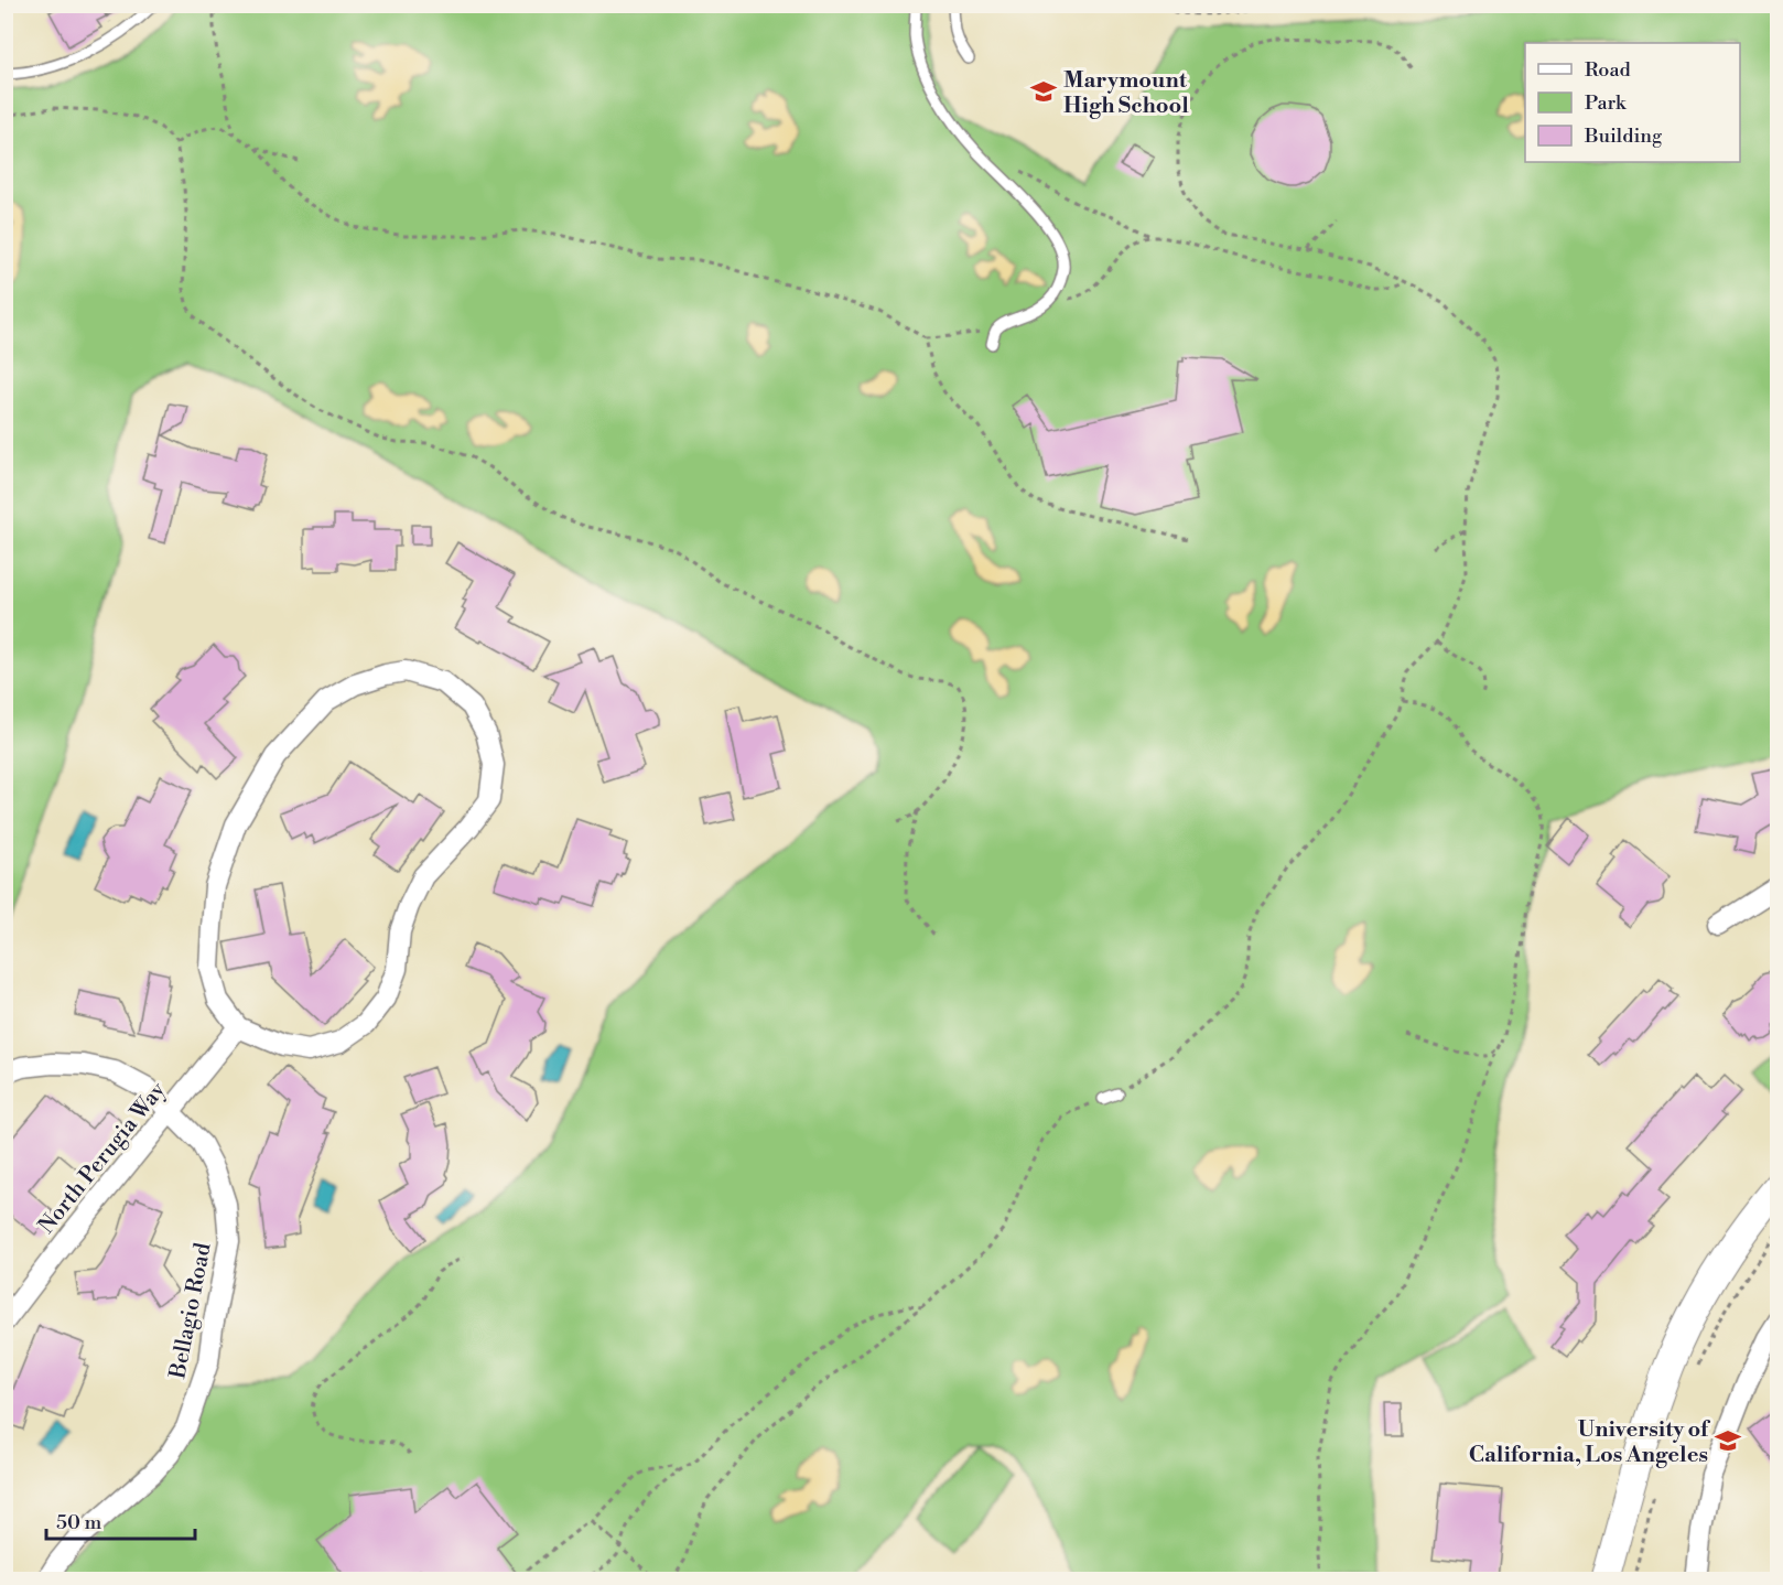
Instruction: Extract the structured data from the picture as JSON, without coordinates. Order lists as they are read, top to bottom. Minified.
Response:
{"streets":{"street":["North Perugia Way","Bellagio Road"]},"crossings":[["North Perugia Way","Bellagio Road"]],"places":{"school or university":["Marymount High School","University of California, Los Angeles"]},"legend":["Road","Park","Building"],"scale_bar":"50 m"}
